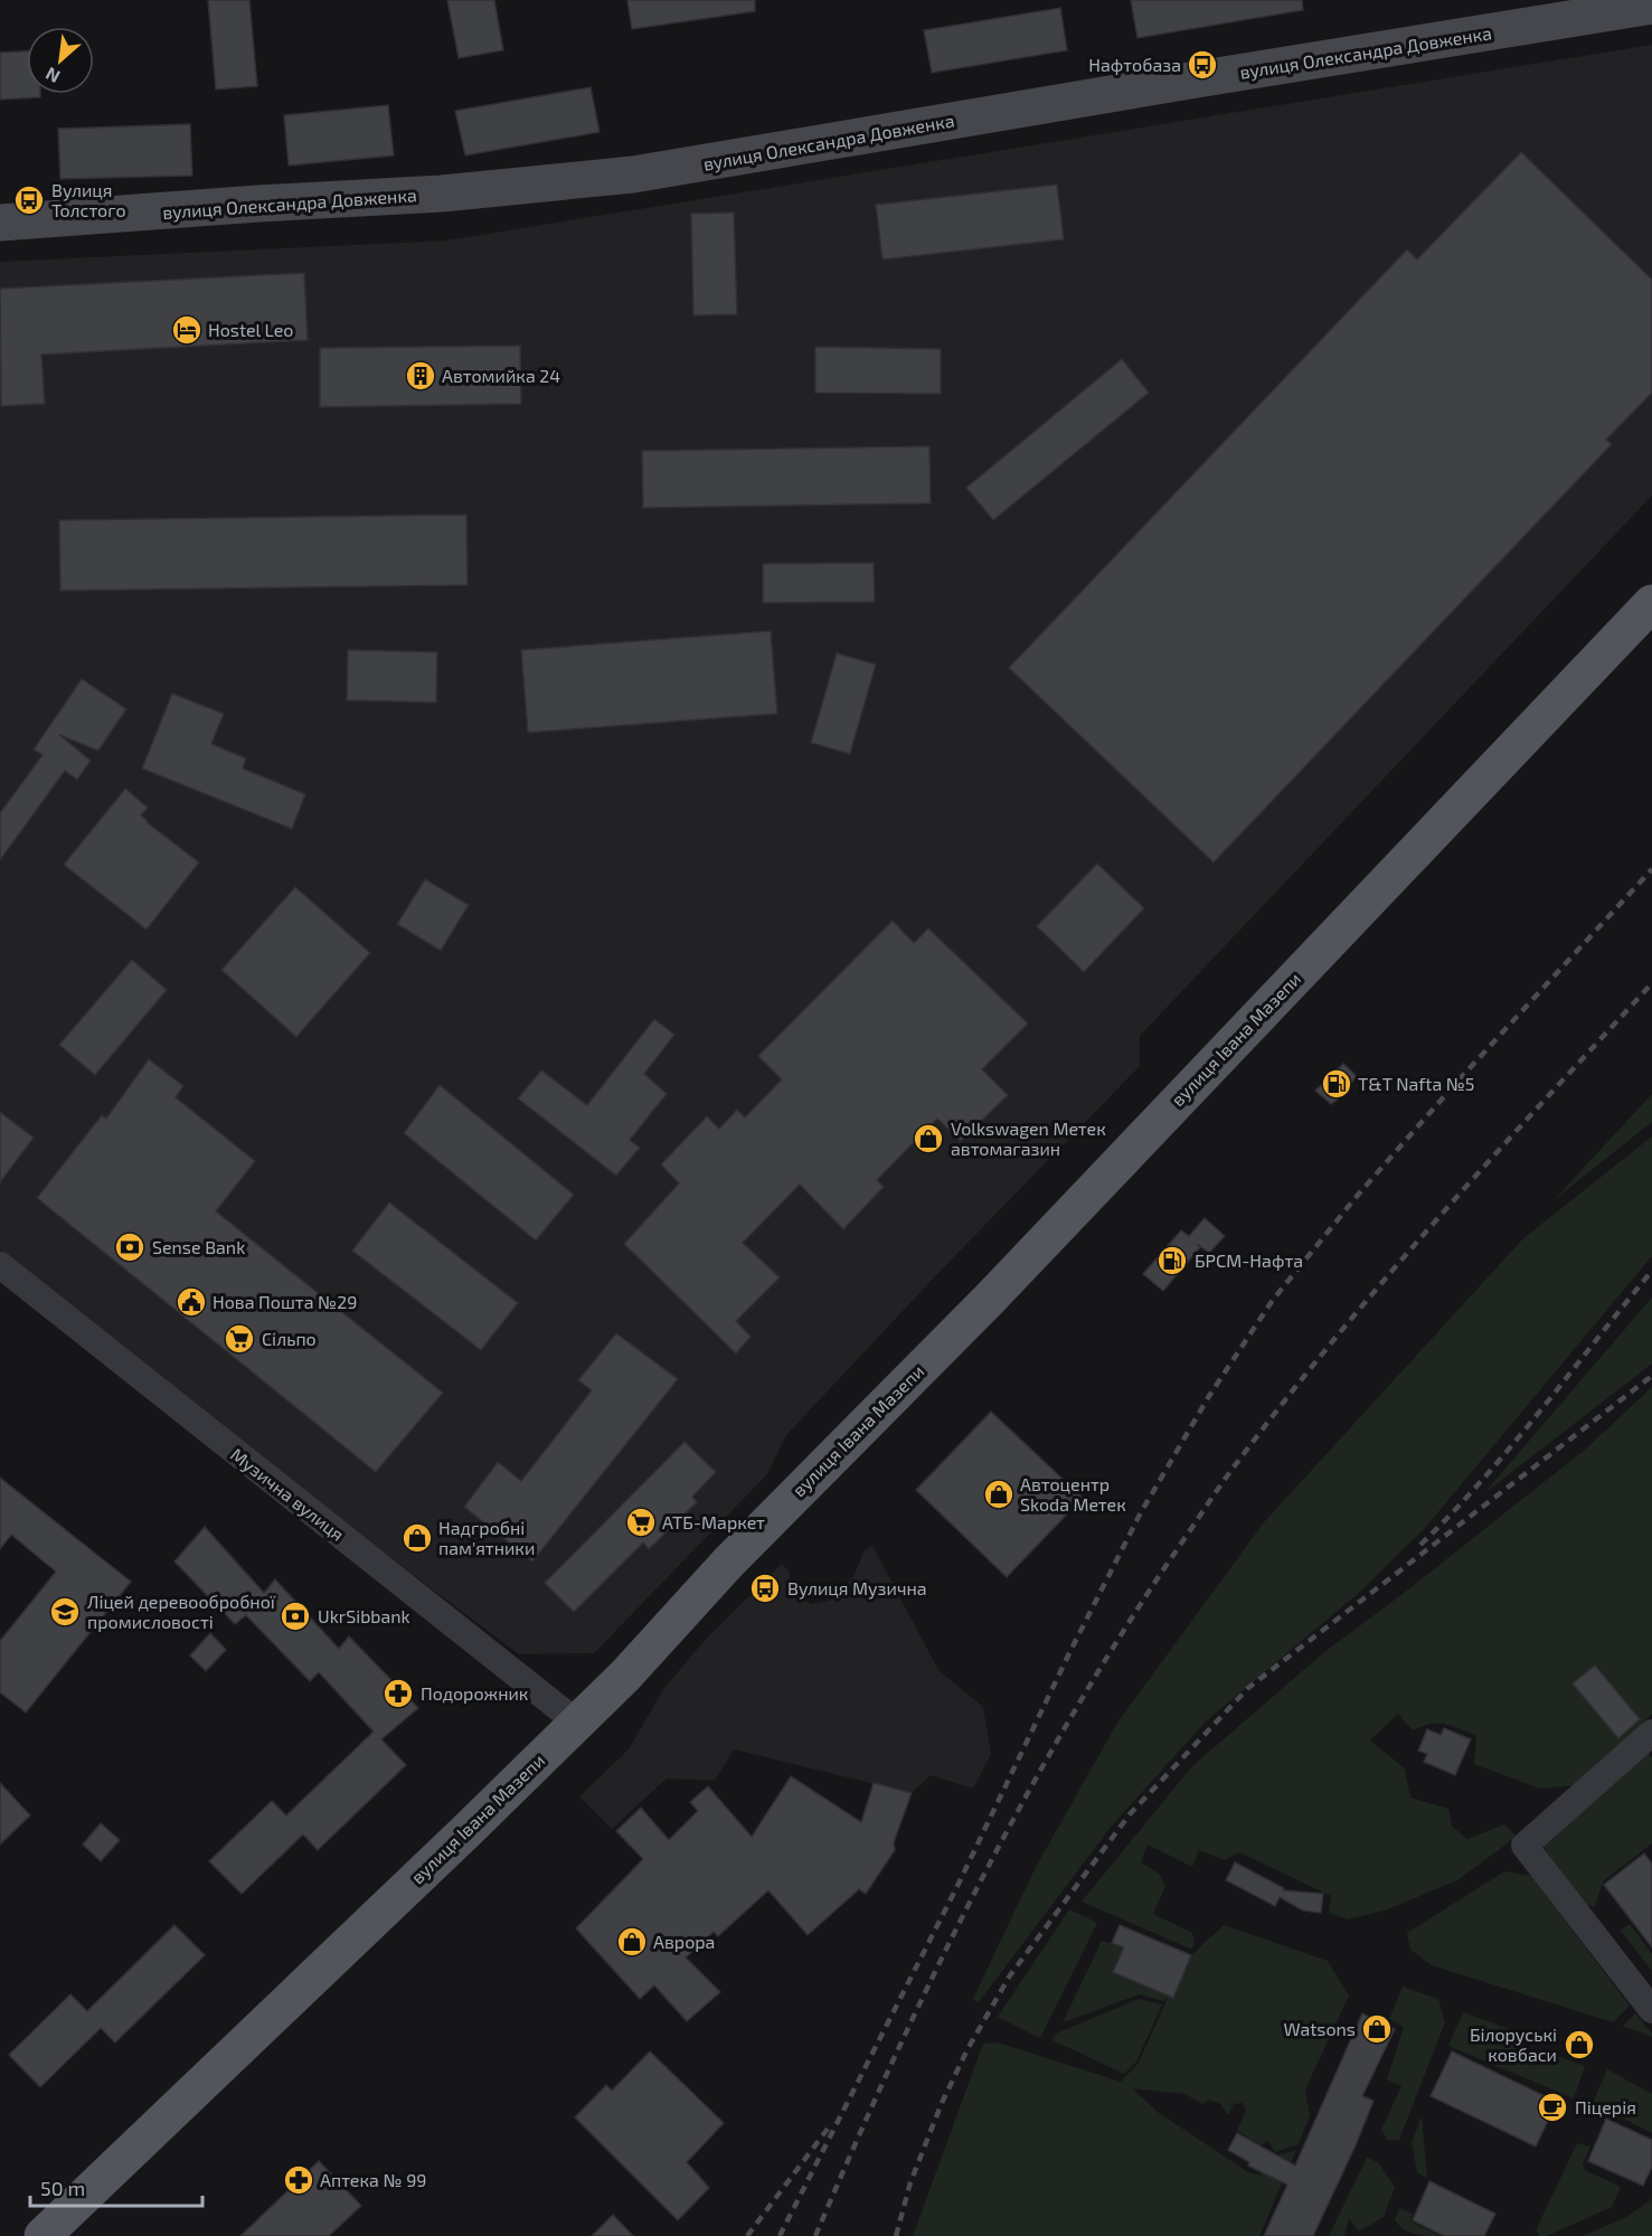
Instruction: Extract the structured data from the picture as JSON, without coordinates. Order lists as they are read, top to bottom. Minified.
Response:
{"streets":{"main road":["вулиця Олександра Довженка","вулиця Івана Мазепи"],"street":["Музична вулиця"]},"crossings":[["вулиця Івана Мазепи","Музична вулиця"]],"places":{"bus stop":["Нафтобаза","Вулиця Толстого","Вулиця Музична"],"hotel":["Hostel Leo"],"building":["Автомийка 24"],"fuel station":["Т&T Nafta №5","БРСМ-Нафта"],"shop":["Volkswagen Метек автомагазин","Автоцентр Skoda Метек","Надгробні пам'ятники","Аврора","Watsons","Білоруські ковбаси"],"bank":["Sense Bank","UkrSibbank"],"public building":["Нова Пошта №29"],"supermarket":["Сільпо","АТБ-Маркет"],"school or university":["Ліцей деревообробної промисловості"],"pharmacy":["Подорожник","Аптека № 99"],"cafe":["Піцерія"]},"scale_bar":"50 m","north":"bottom left"}
